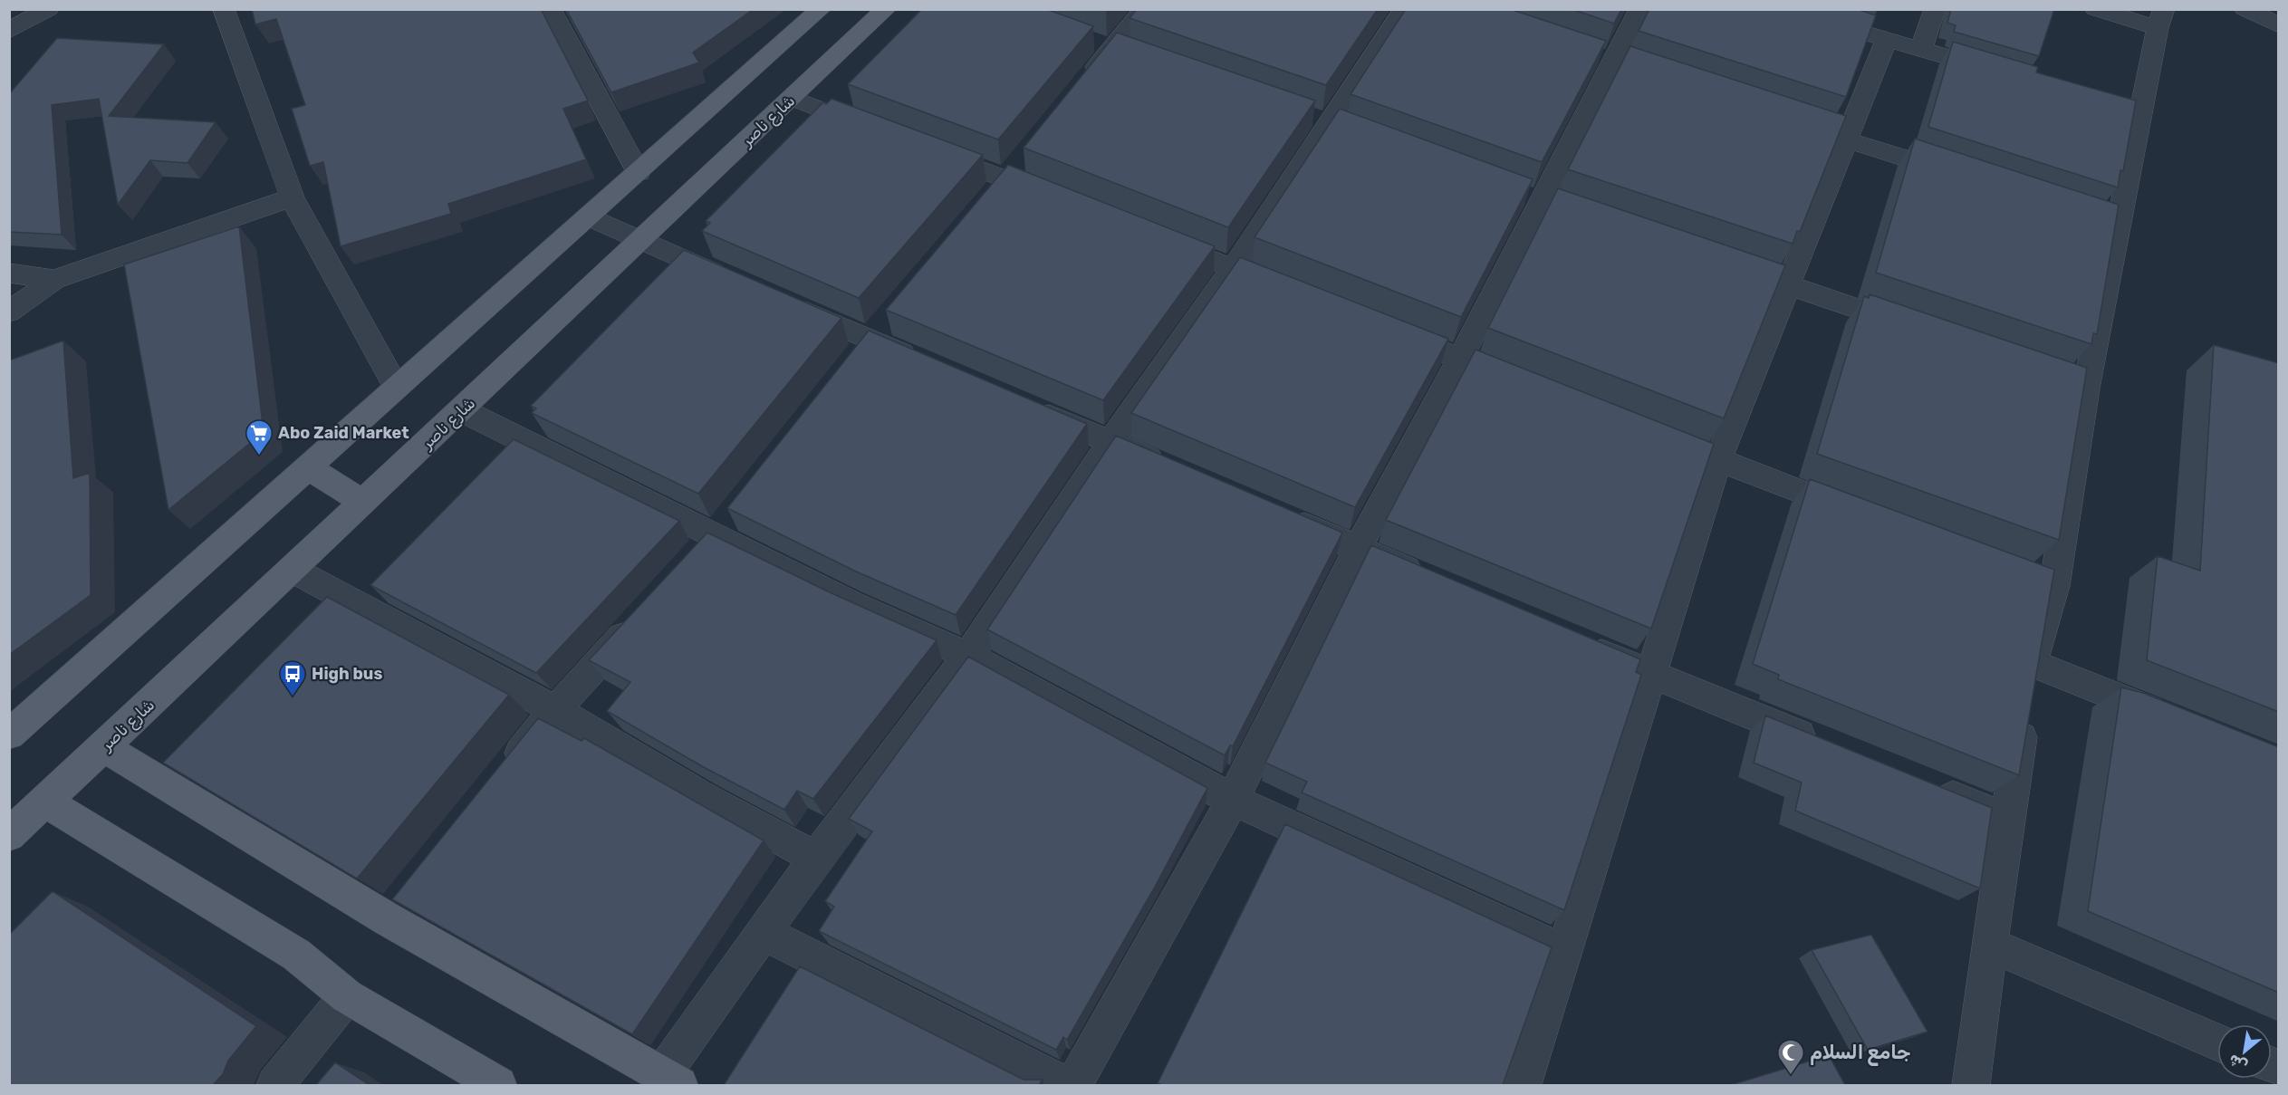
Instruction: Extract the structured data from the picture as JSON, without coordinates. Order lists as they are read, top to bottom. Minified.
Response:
{"streets":{"main road":["شارع ناصر"]},"places":{"supermarket":["Abo Zaid Market"],"bus stop":["High bus"],"mosque":["جامع السلام"]},"north":"bottom left"}
